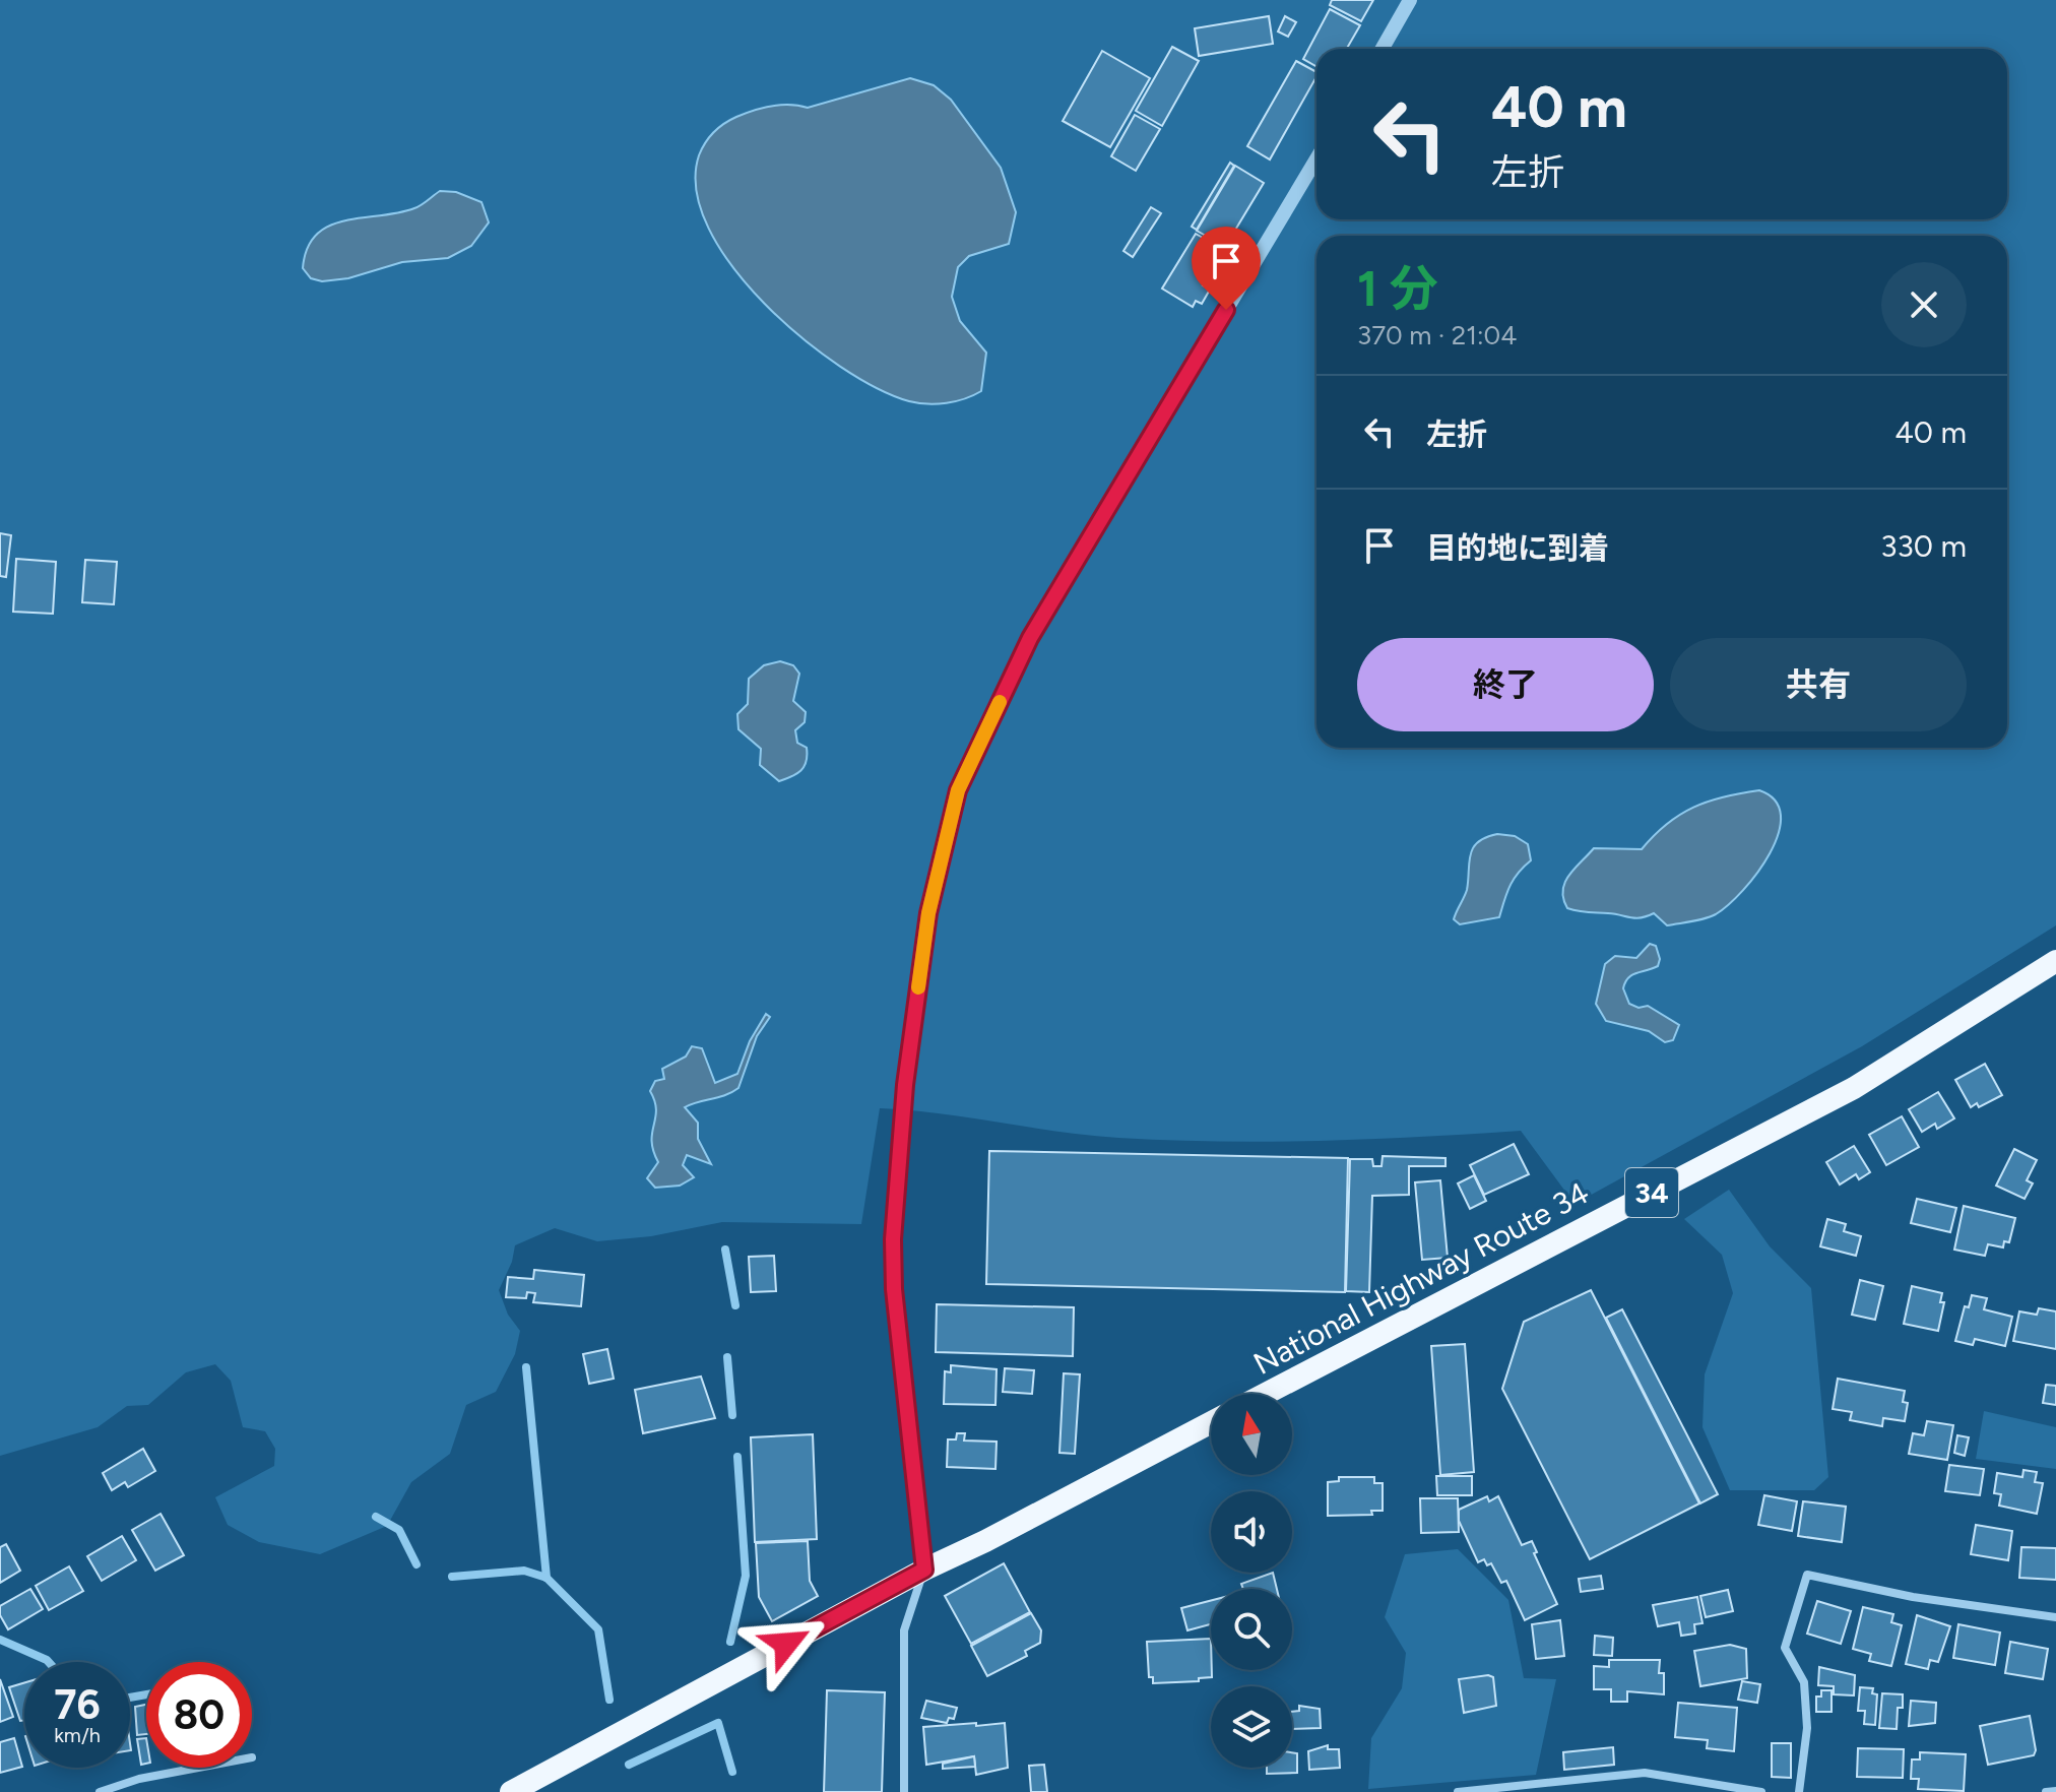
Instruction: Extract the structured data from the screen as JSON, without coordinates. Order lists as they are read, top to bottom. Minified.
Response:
{"streets":{"highway":["34","National Highway Route 34"]},"north":"top","page":{"turn":["40 m","左折"],"heading":["1 分","370 m · 21:04"],"list":[{"name":"左折","value":"40 m"},{"name":"目的地に到着","value":"330 m"}],"buttons":["終了","共有"],"speed":"76 km/h","limit":"80"}}
